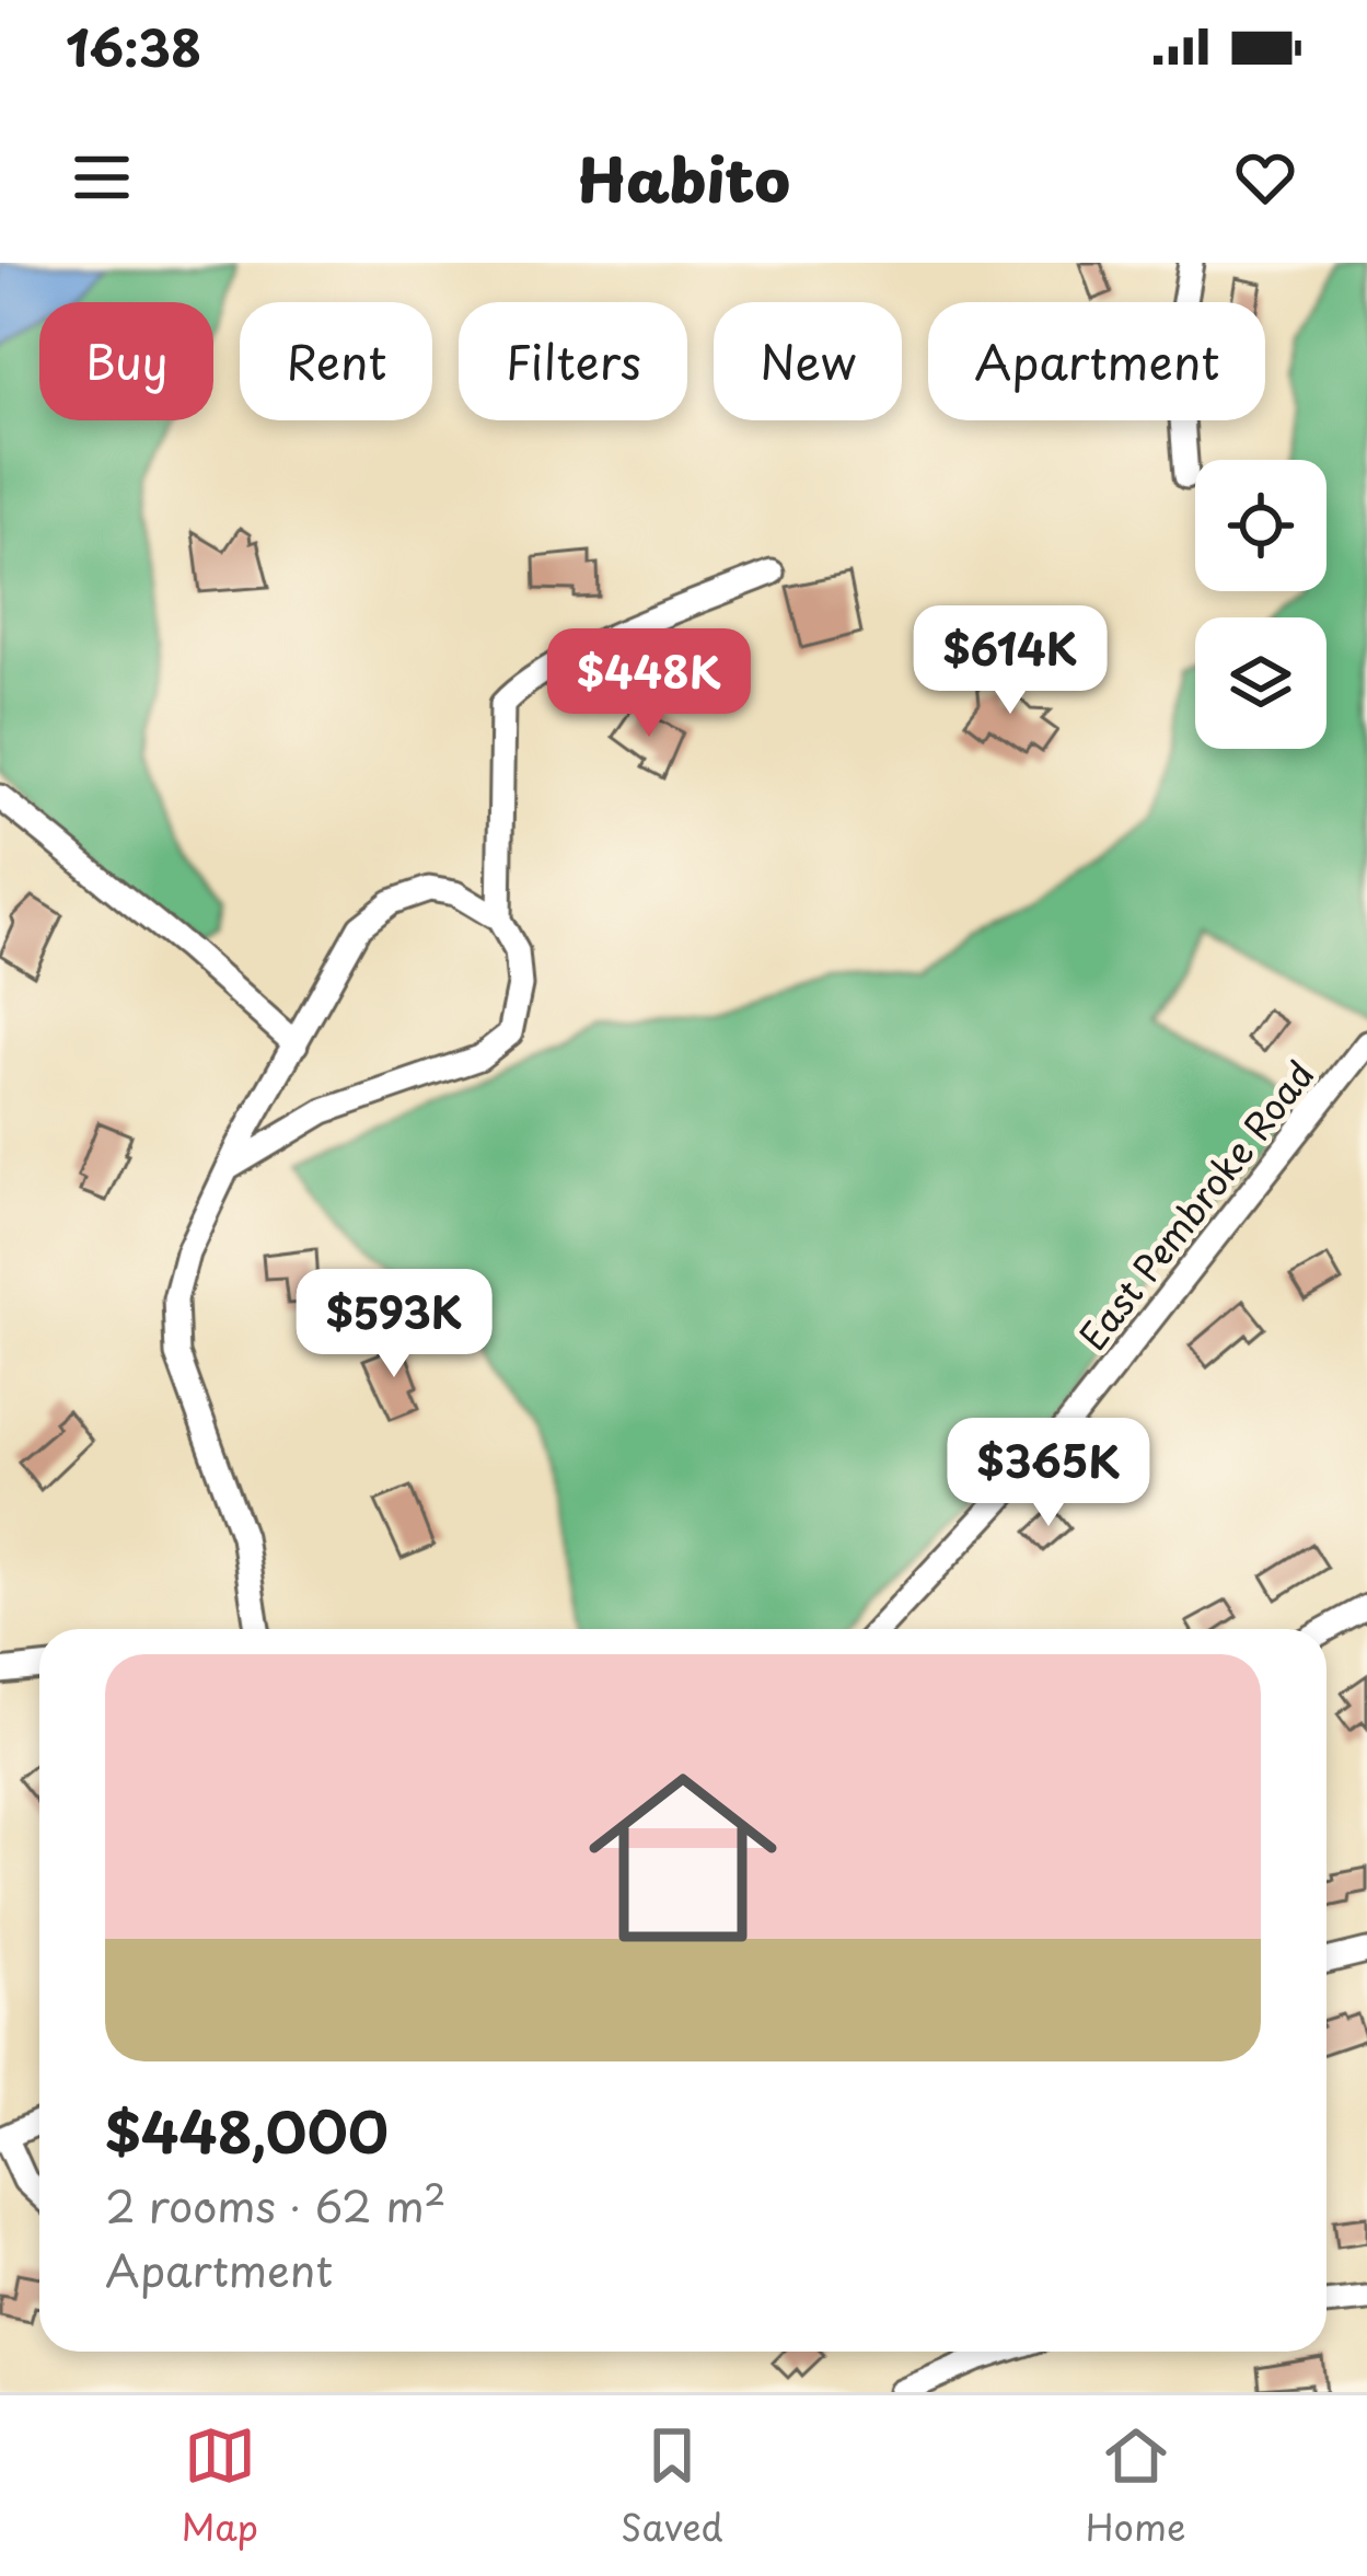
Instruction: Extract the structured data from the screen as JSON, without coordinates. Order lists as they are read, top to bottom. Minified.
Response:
{"streets":{"street":["East Pembroke Road"]},"page":{"status":"16:38","header":"Habito","chip":["Buy","Rent","Filters","New","Apartment"],"price":["$614K","$448K","$593K","$365K"],"list":[{"name":"$448,000","note":"2 rooms · 62 m² · Apartment"}],"tabs":["Map","Saved","Home"]}}
